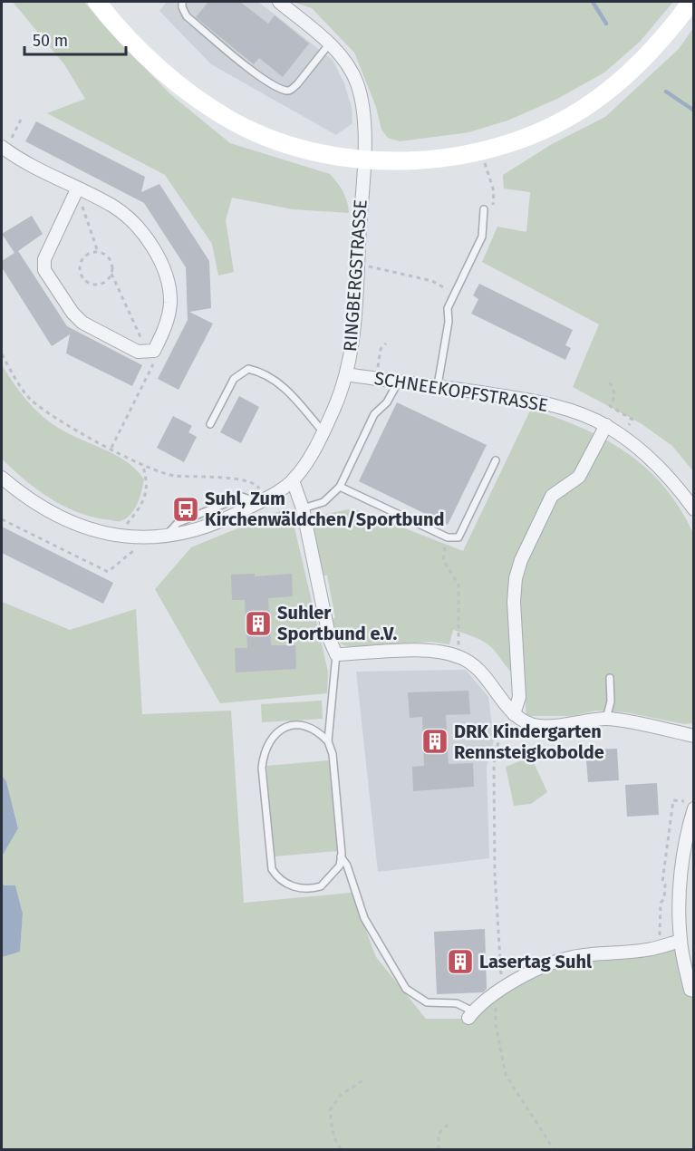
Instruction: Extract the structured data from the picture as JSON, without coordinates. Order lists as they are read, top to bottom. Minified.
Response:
{"streets":{"street":["RINGBERGSTRASSE","SCHNEEKOPFSTRASSE"]},"crossings":[["RINGBERGSTRASSE","SCHNEEKOPFSTRASSE"]],"places":{"bus stop":["Suhl, Zum Kirchenwäldchen/Sportbund"],"building":["Suhler Sportbund e.V.","DRK Kindergarten Rennsteigkobolde","Lasertag Suhl"]},"scale_bar":"50 m"}
